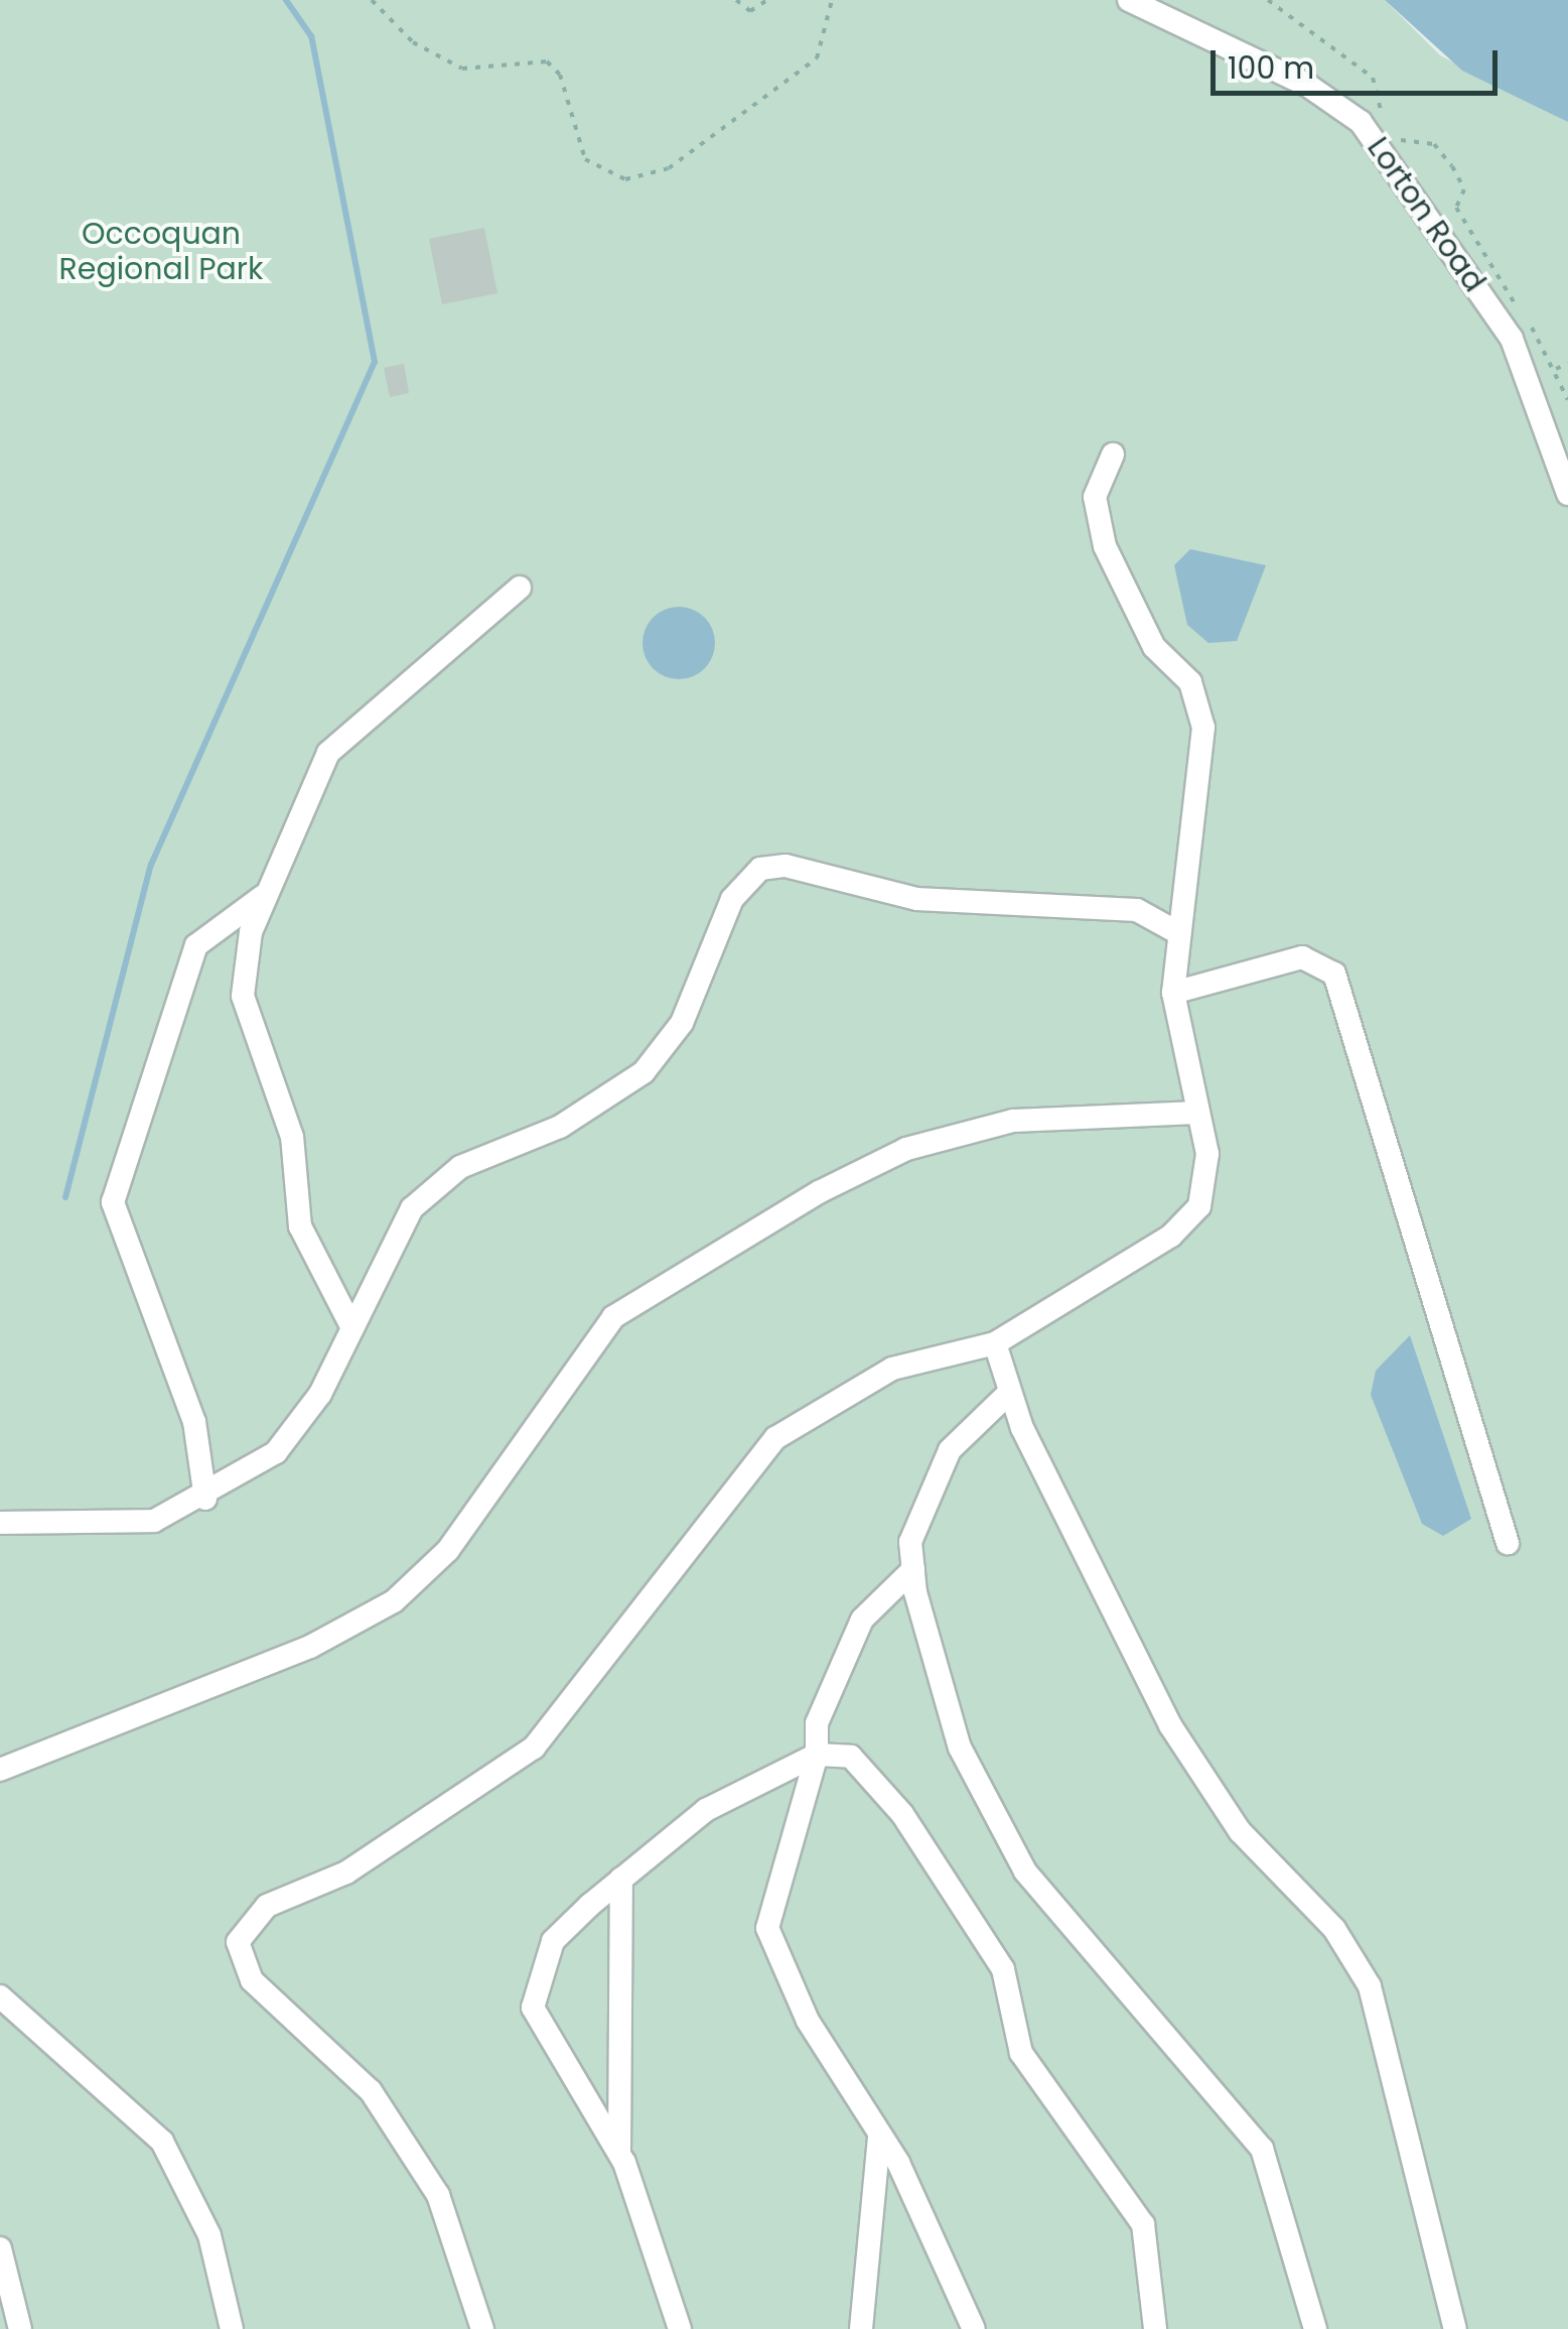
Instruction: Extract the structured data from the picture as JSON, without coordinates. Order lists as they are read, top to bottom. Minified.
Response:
{"streets":{"street":["Lorton Road"]},"parks":["Occoquan Regional Park"],"scale_bar":"100 m"}
